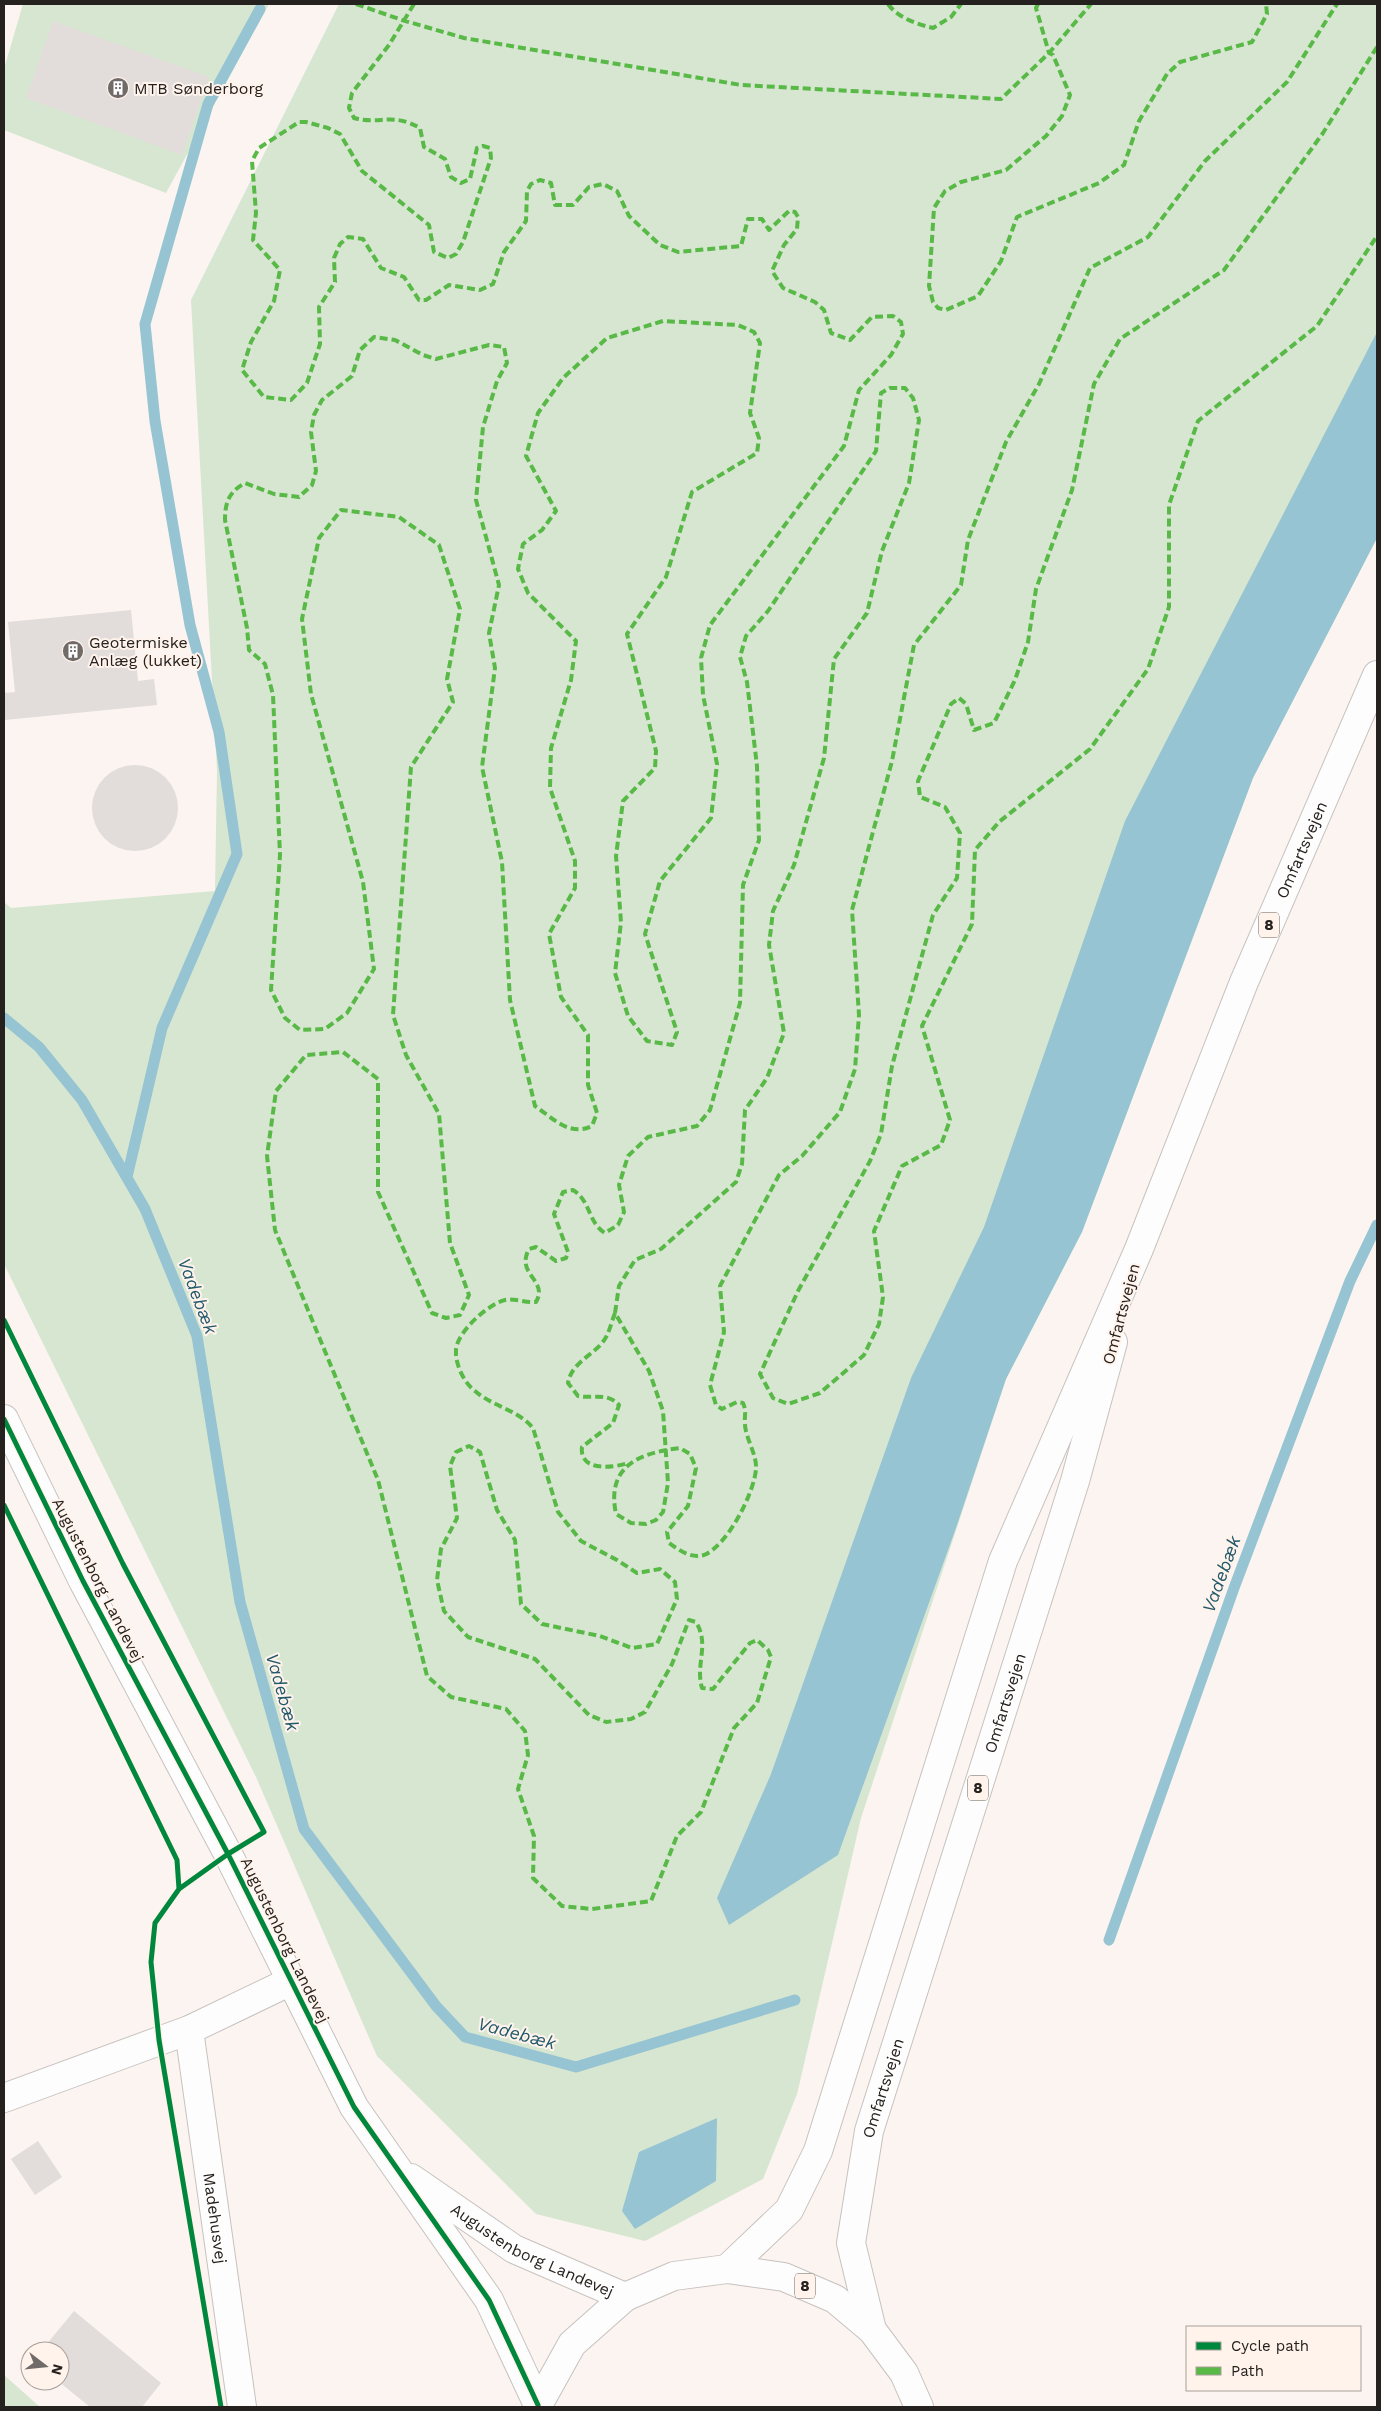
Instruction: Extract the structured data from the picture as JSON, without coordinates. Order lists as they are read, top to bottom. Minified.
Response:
{"streets":{"main road":["Omfartsvejen","8","Augustenborg Landevej","Madehusvej"]},"crossings":[["Omfartsvejen","8"],["8","Augustenborg Landevej"]],"water":["Vadebæk"],"places":{"building":["MTB Sønderborg","Geotermiske Anlæg (lukket)"]},"legend":["Cycle path","Path"],"north":"right"}
